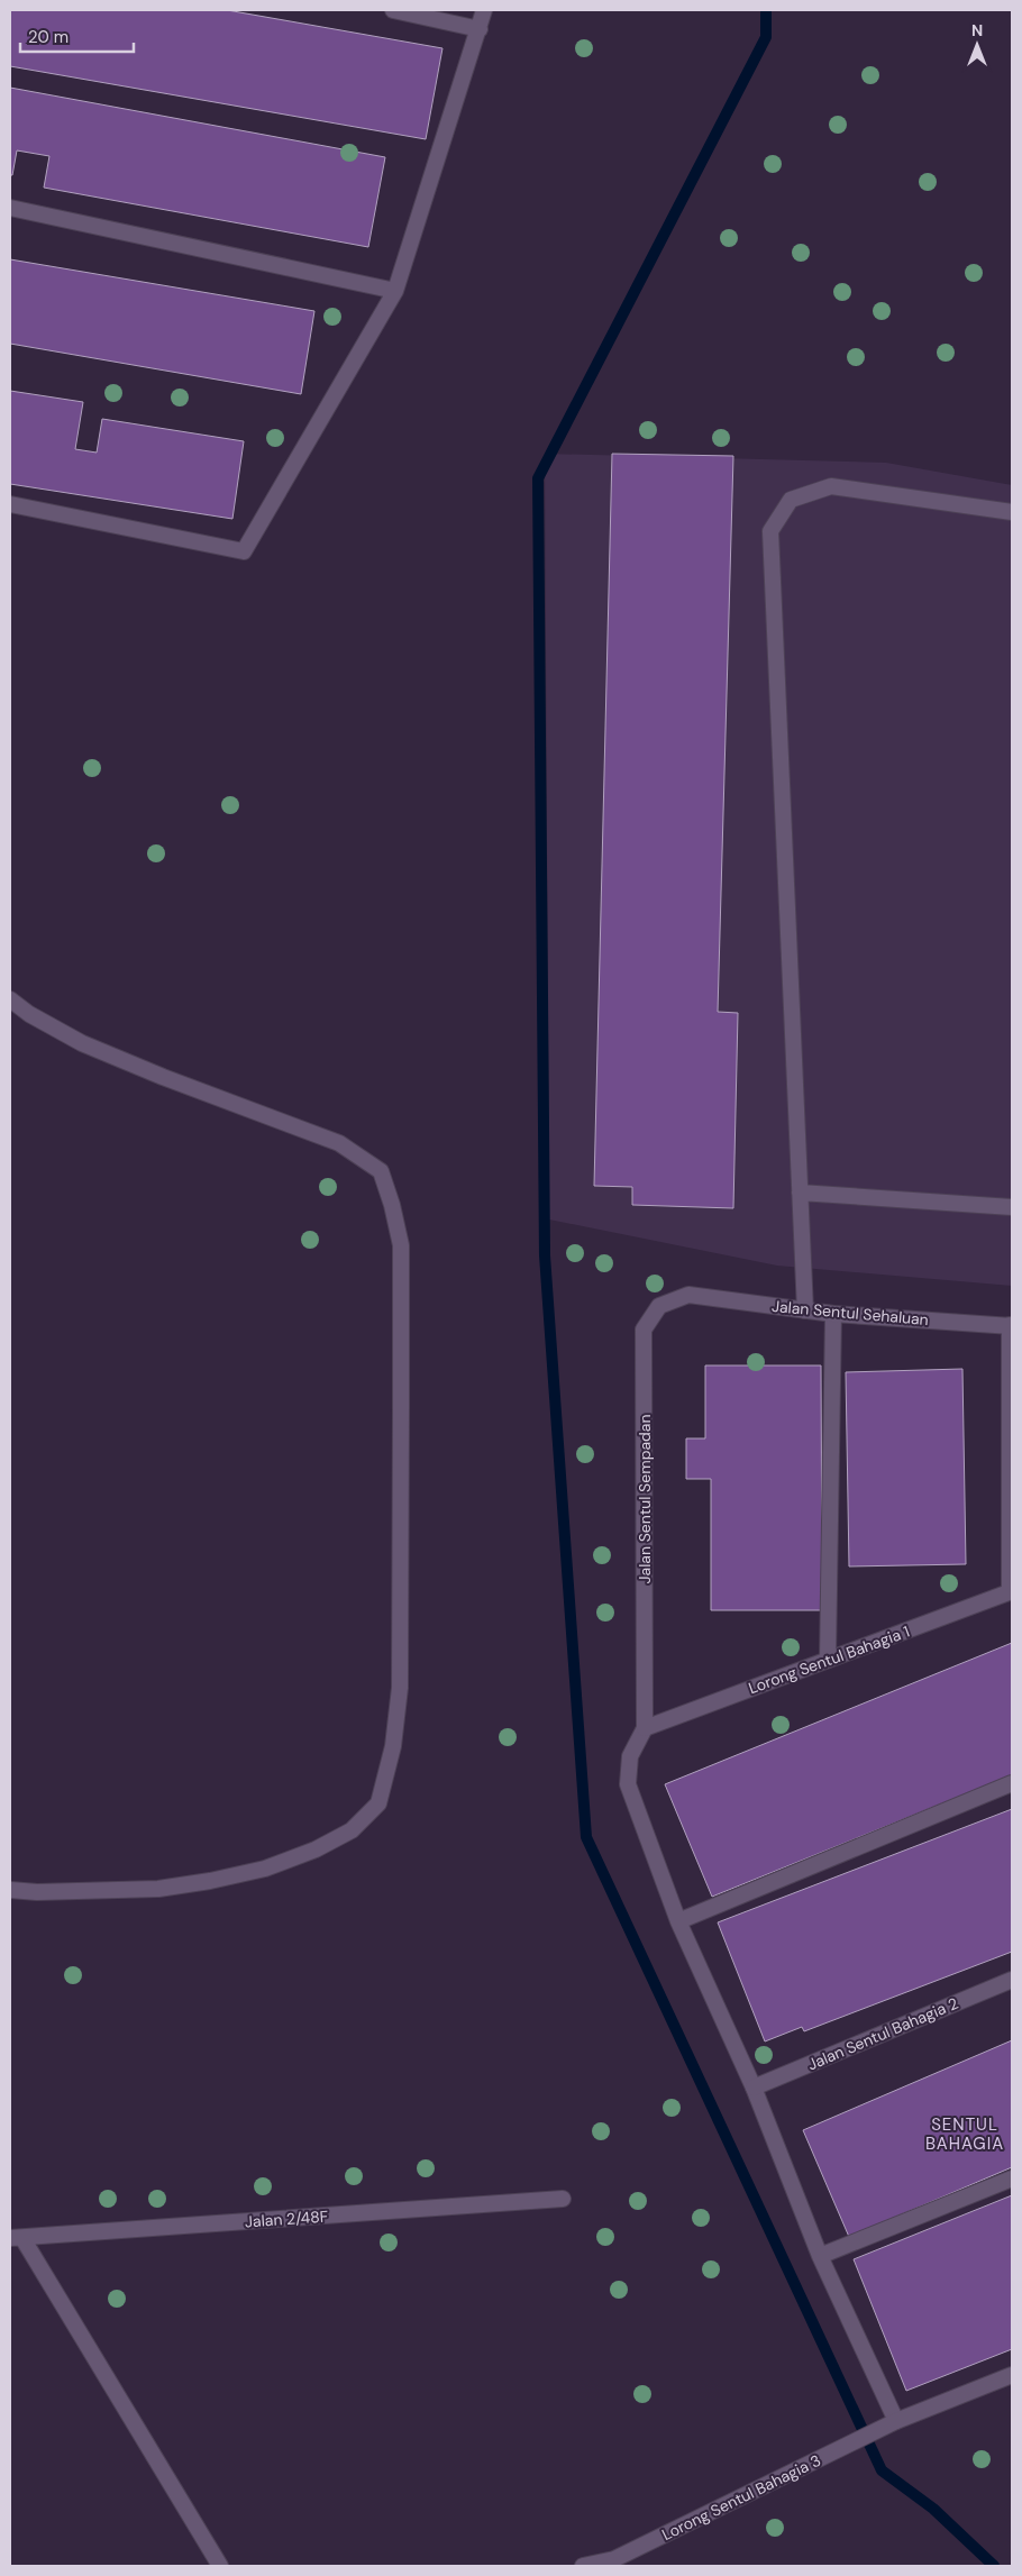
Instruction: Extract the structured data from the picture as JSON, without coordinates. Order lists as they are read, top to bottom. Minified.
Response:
{"streets":{"street":["Jalan Sentul Sehaluan","Jalan Sentul Sempadan","Lorong Sentul Bahagia 1","Jalan Sentul Bahagia 2","Jalan 2/48F","Lorong Sentul Bahagia 3"]},"crossings":[["Jalan Sentul Sehaluan","Jalan Sentul Sempadan"],["Jalan Sentul Sempadan","Lorong Sentul Bahagia 1"]],"districts":["SENTUL BAHAGIA"],"scale_bar":"20 m","north":"top"}
